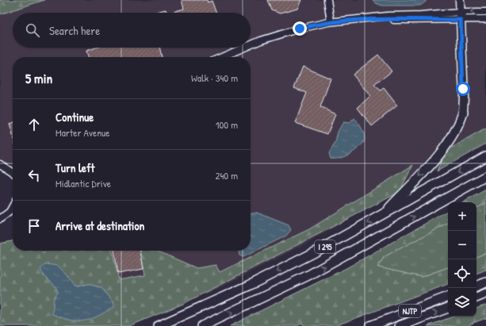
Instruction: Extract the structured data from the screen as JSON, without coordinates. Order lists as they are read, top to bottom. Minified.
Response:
{"streets":{"highway":["I 295","NJTP"]},"page":{"search":"Search here","heading":["5 min","Walk · 340 m"],"list":[["Continue","Marter Avenue","100 m"],["Turn left","Midlantic Drive","240 m"],"Arrive at destination"],"map_buttons":["+","−"]}}
